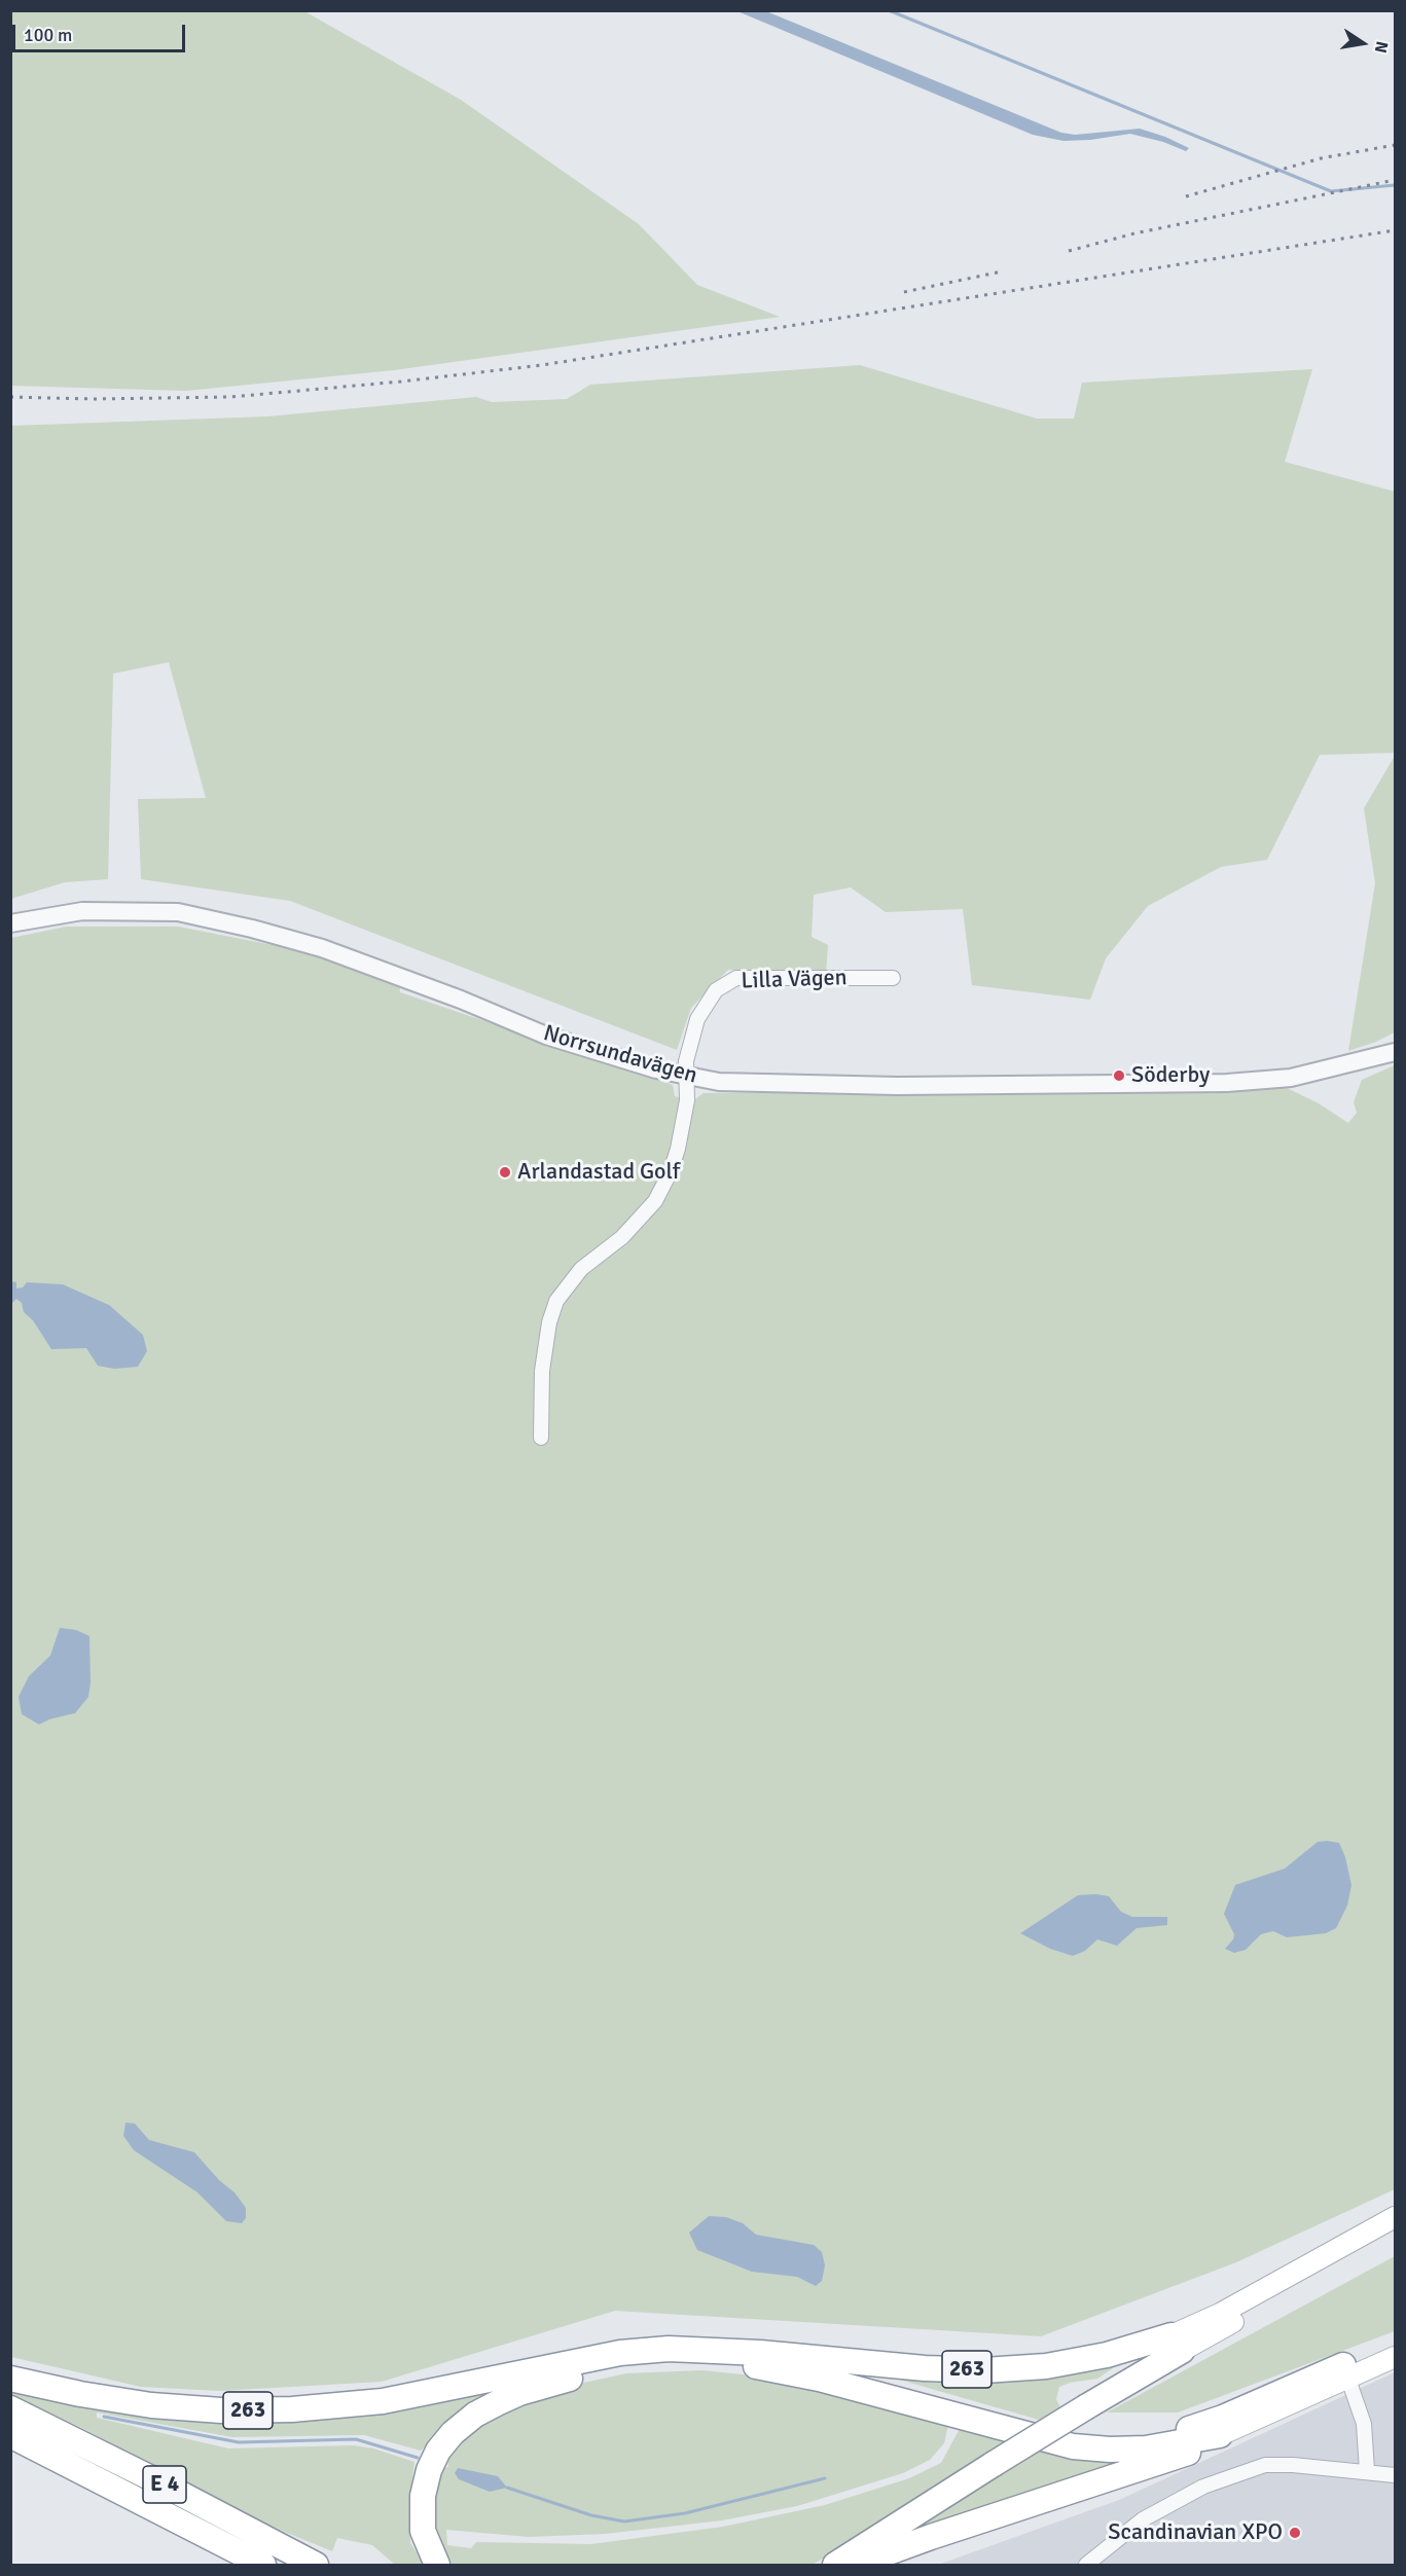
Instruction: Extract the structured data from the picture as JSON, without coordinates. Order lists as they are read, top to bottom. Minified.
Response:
{"streets":{"highway":["263","E 4"],"street":["Lilla Vägen","Norrsundavägen"]},"crossings":[["Lilla Vägen","Norrsundavägen"]],"places":["Söderby","Arlandastad Golf","Scandinavian XPO"],"scale_bar":"100 m","north":"right"}
